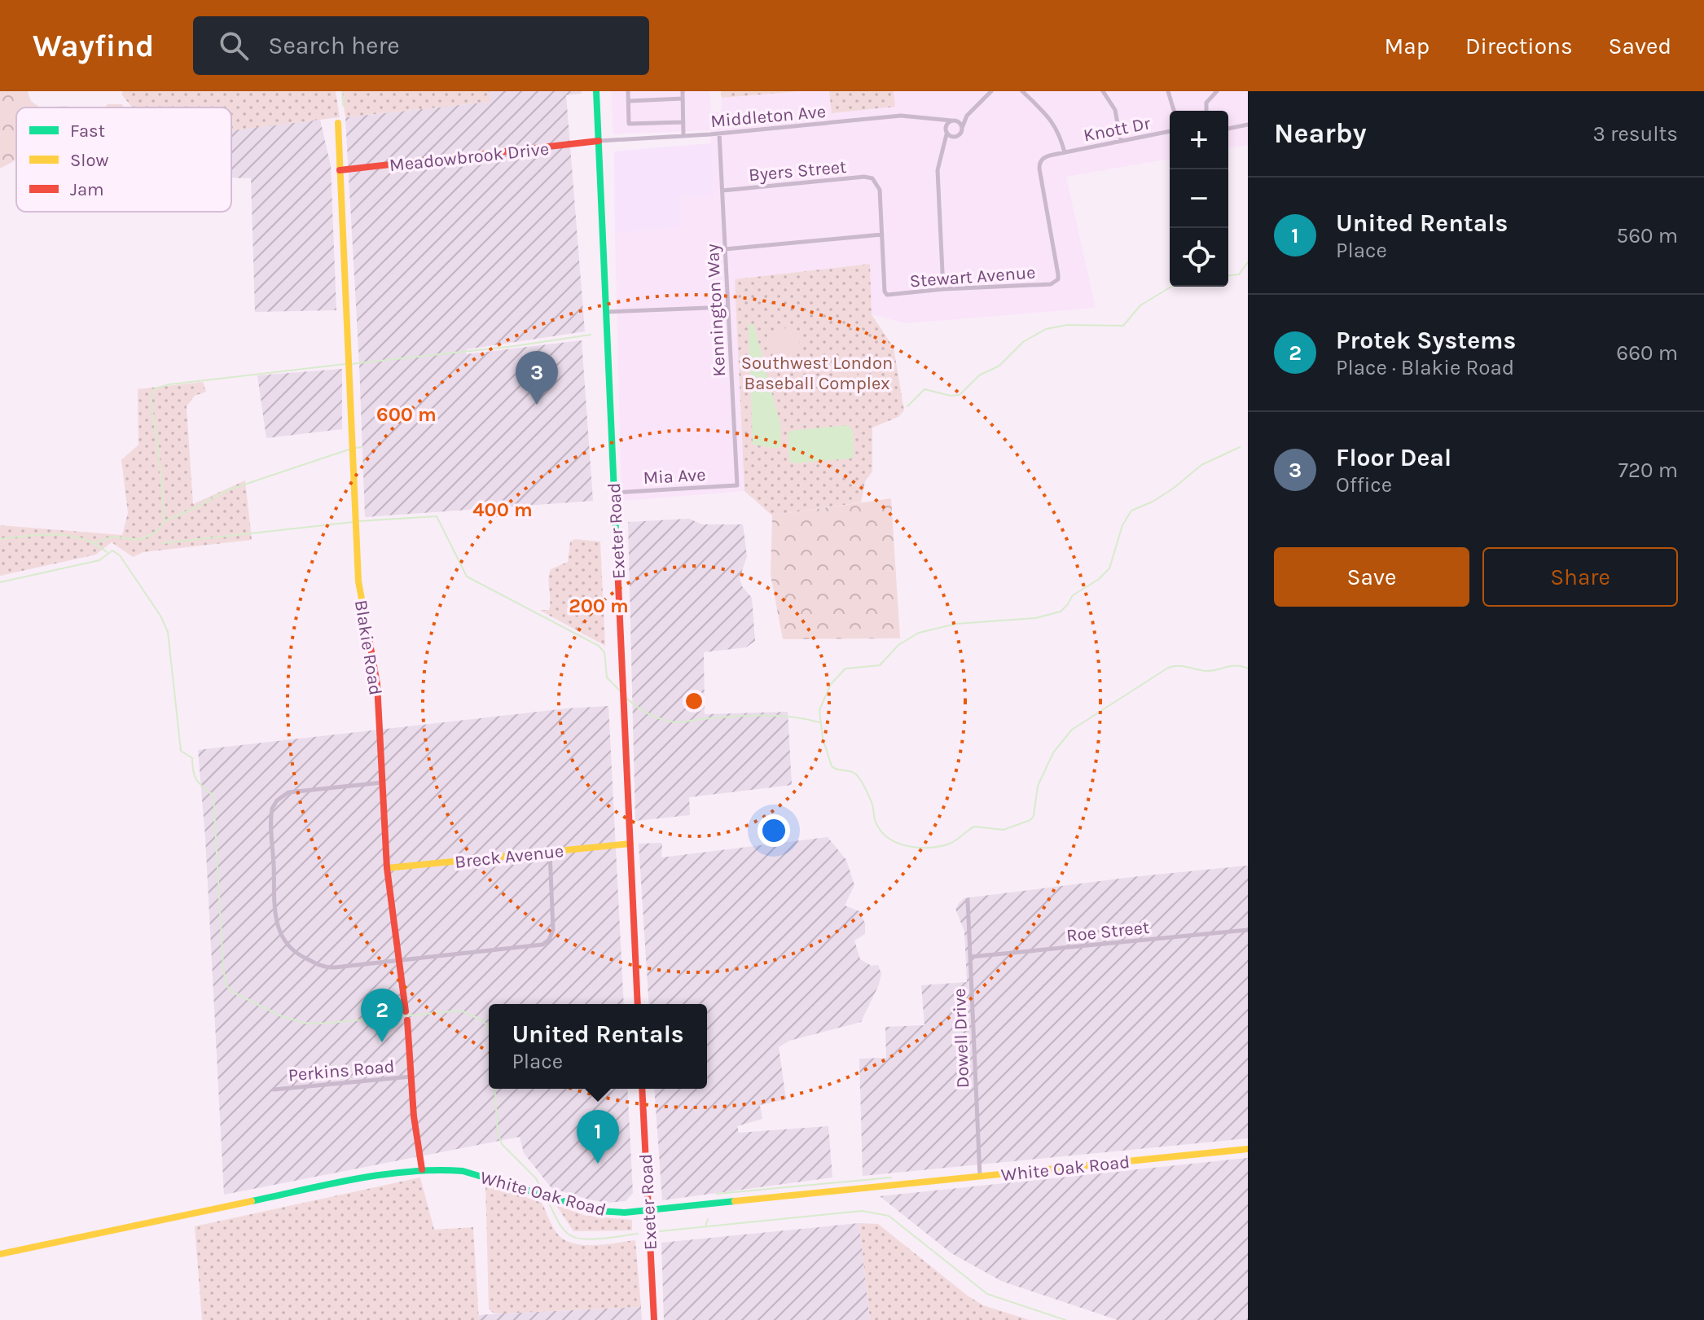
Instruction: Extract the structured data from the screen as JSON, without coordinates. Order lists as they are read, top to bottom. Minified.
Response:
{"streets":{"street":["Middleton Ave","Knott Dr","Meadowbrook Drive","Byers Street","Stewart Avenue","Kennington Way","Mia Ave","Exeter Road","Blakie Road","Breck Avenue","Roe Street","Dowell Drive","Perkins Road","White Oak Road"]},"crossings":[["Middleton Ave","Meadowbrook Drive"],["Middleton Ave","Kennington Way"],["Middleton Ave","Exeter Road"],["Knott Dr","Stewart Avenue"],["Meadowbrook Drive","Exeter Road"],["Meadowbrook Drive","Blakie Road"],["Byers Street","Stewart Avenue"],["Byers Street","Kennington Way"],["Kennington Way","Mia Ave"],["Mia Ave","Exeter Road"],["Exeter Road","Breck Avenue"],["Exeter Road","White Oak Road"],["Blakie Road","Breck Avenue"],["Blakie Road","Perkins Road"],["Blakie Road","White Oak Road"],["Roe Street","Dowell Drive"],["Dowell Drive","White Oak Road"]],"parks":["Southwest London Baseball Complex"],"legend":["Fast","Slow","Jam"],"page":{"header":"Wayfind","search":"Search here","nav":["Map","Directions","Saved"],"heading":["Nearby","3 results"],"map_buttons":["+","−"],"list":[{"mark":"1","name":"United Rentals","note":"Place","value":"560 m"},{"mark":"2","name":"Protek Systems","note":"Place · Blakie Road","value":"660 m"},{"mark":"3","name":"Floor Deal","note":"Office","value":"720 m"}],"pins":["3","2","1"],"buttons":["Save","Share"],"popup":["United Rentals","Place"]},"rings":["600 m","400 m","200 m"]}
